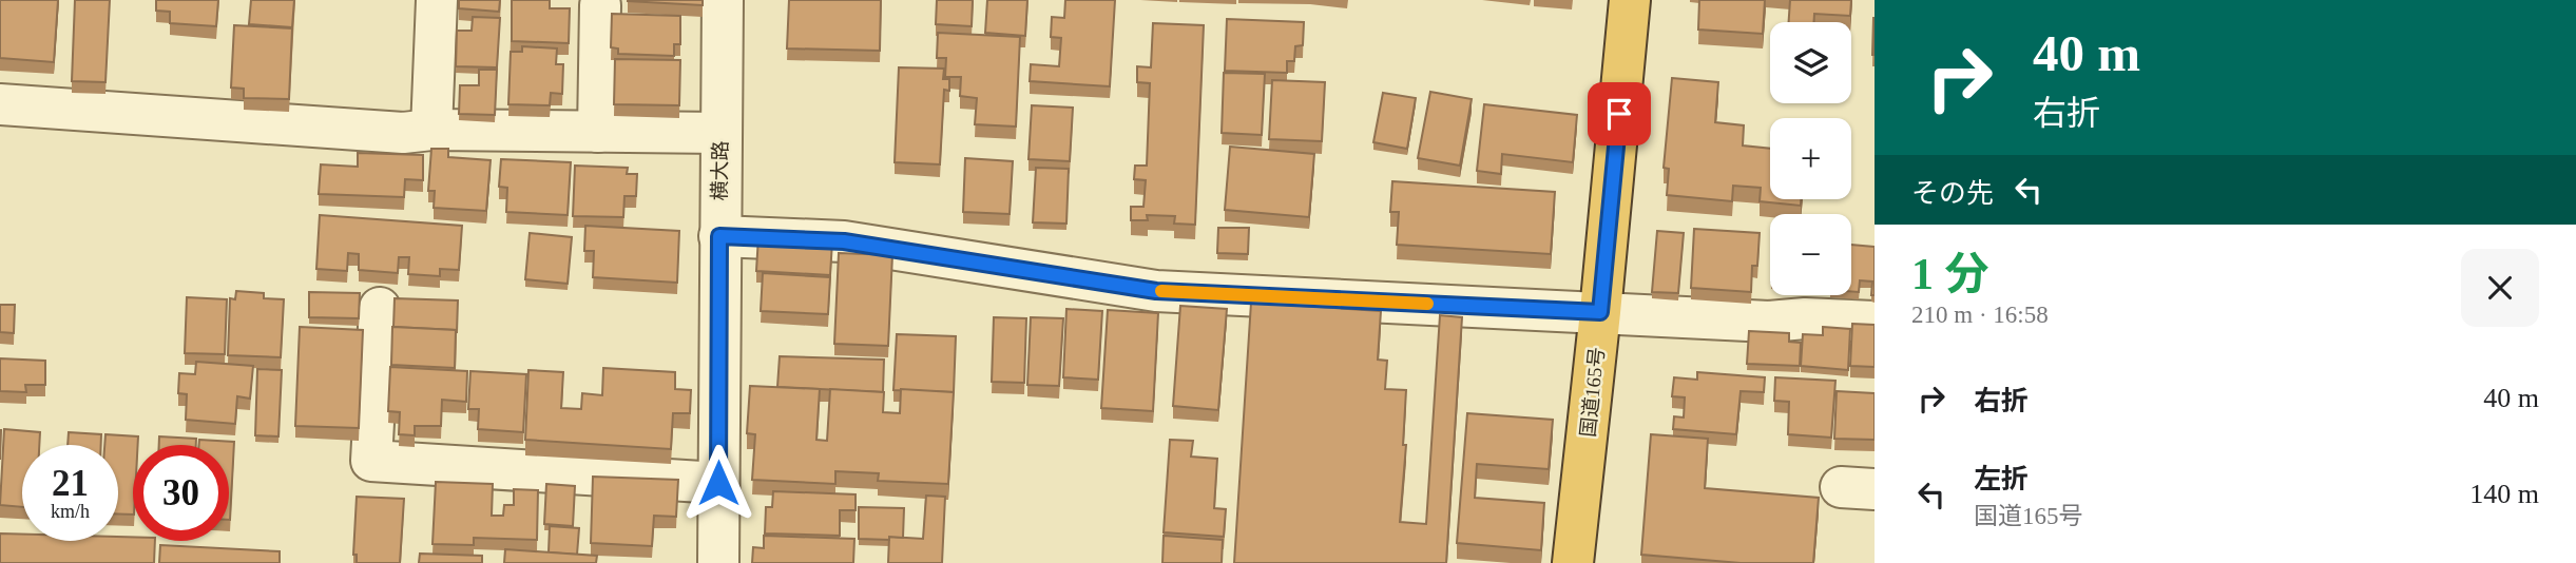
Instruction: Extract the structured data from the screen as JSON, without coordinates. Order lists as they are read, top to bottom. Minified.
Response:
{"streets":{"highway":["国道165号"],"street":["横大路"]},"page":{"turn":["40 m","右折"],"map_buttons":["+","−"],"then":"その先","heading":["1 分","210 m · 16:58"],"list":[{"name":"右折","value":"40 m"},{"name":"左折","note":"国道165号","value":"140 m"}],"speed":"21 km/h","limit":"30"}}
